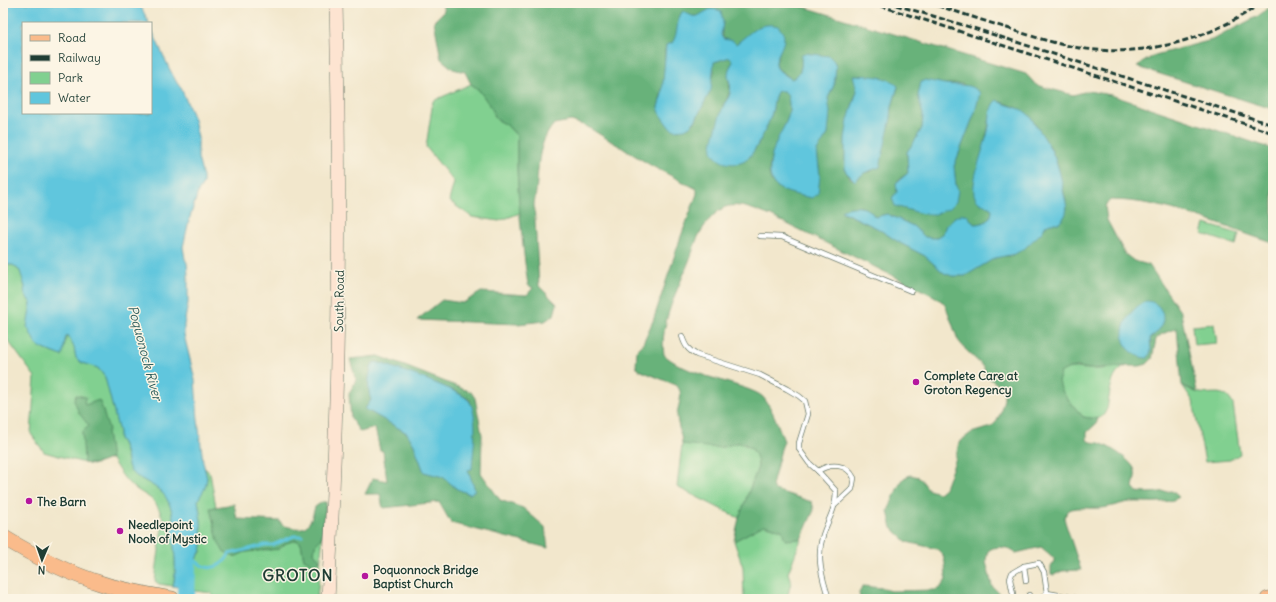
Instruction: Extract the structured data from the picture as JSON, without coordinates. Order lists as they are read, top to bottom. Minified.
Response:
{"streets":{"main road":["South Road"]},"districts":["GROTON"],"water":["Poquonock River"],"places":["Complete Care at Groton Regency","The Barn","Needlepoint Nook of Mystic","Poquonnock Bridge Baptist Church"],"legend":["Road","Railway","Park","Water"],"north":"bottom"}
